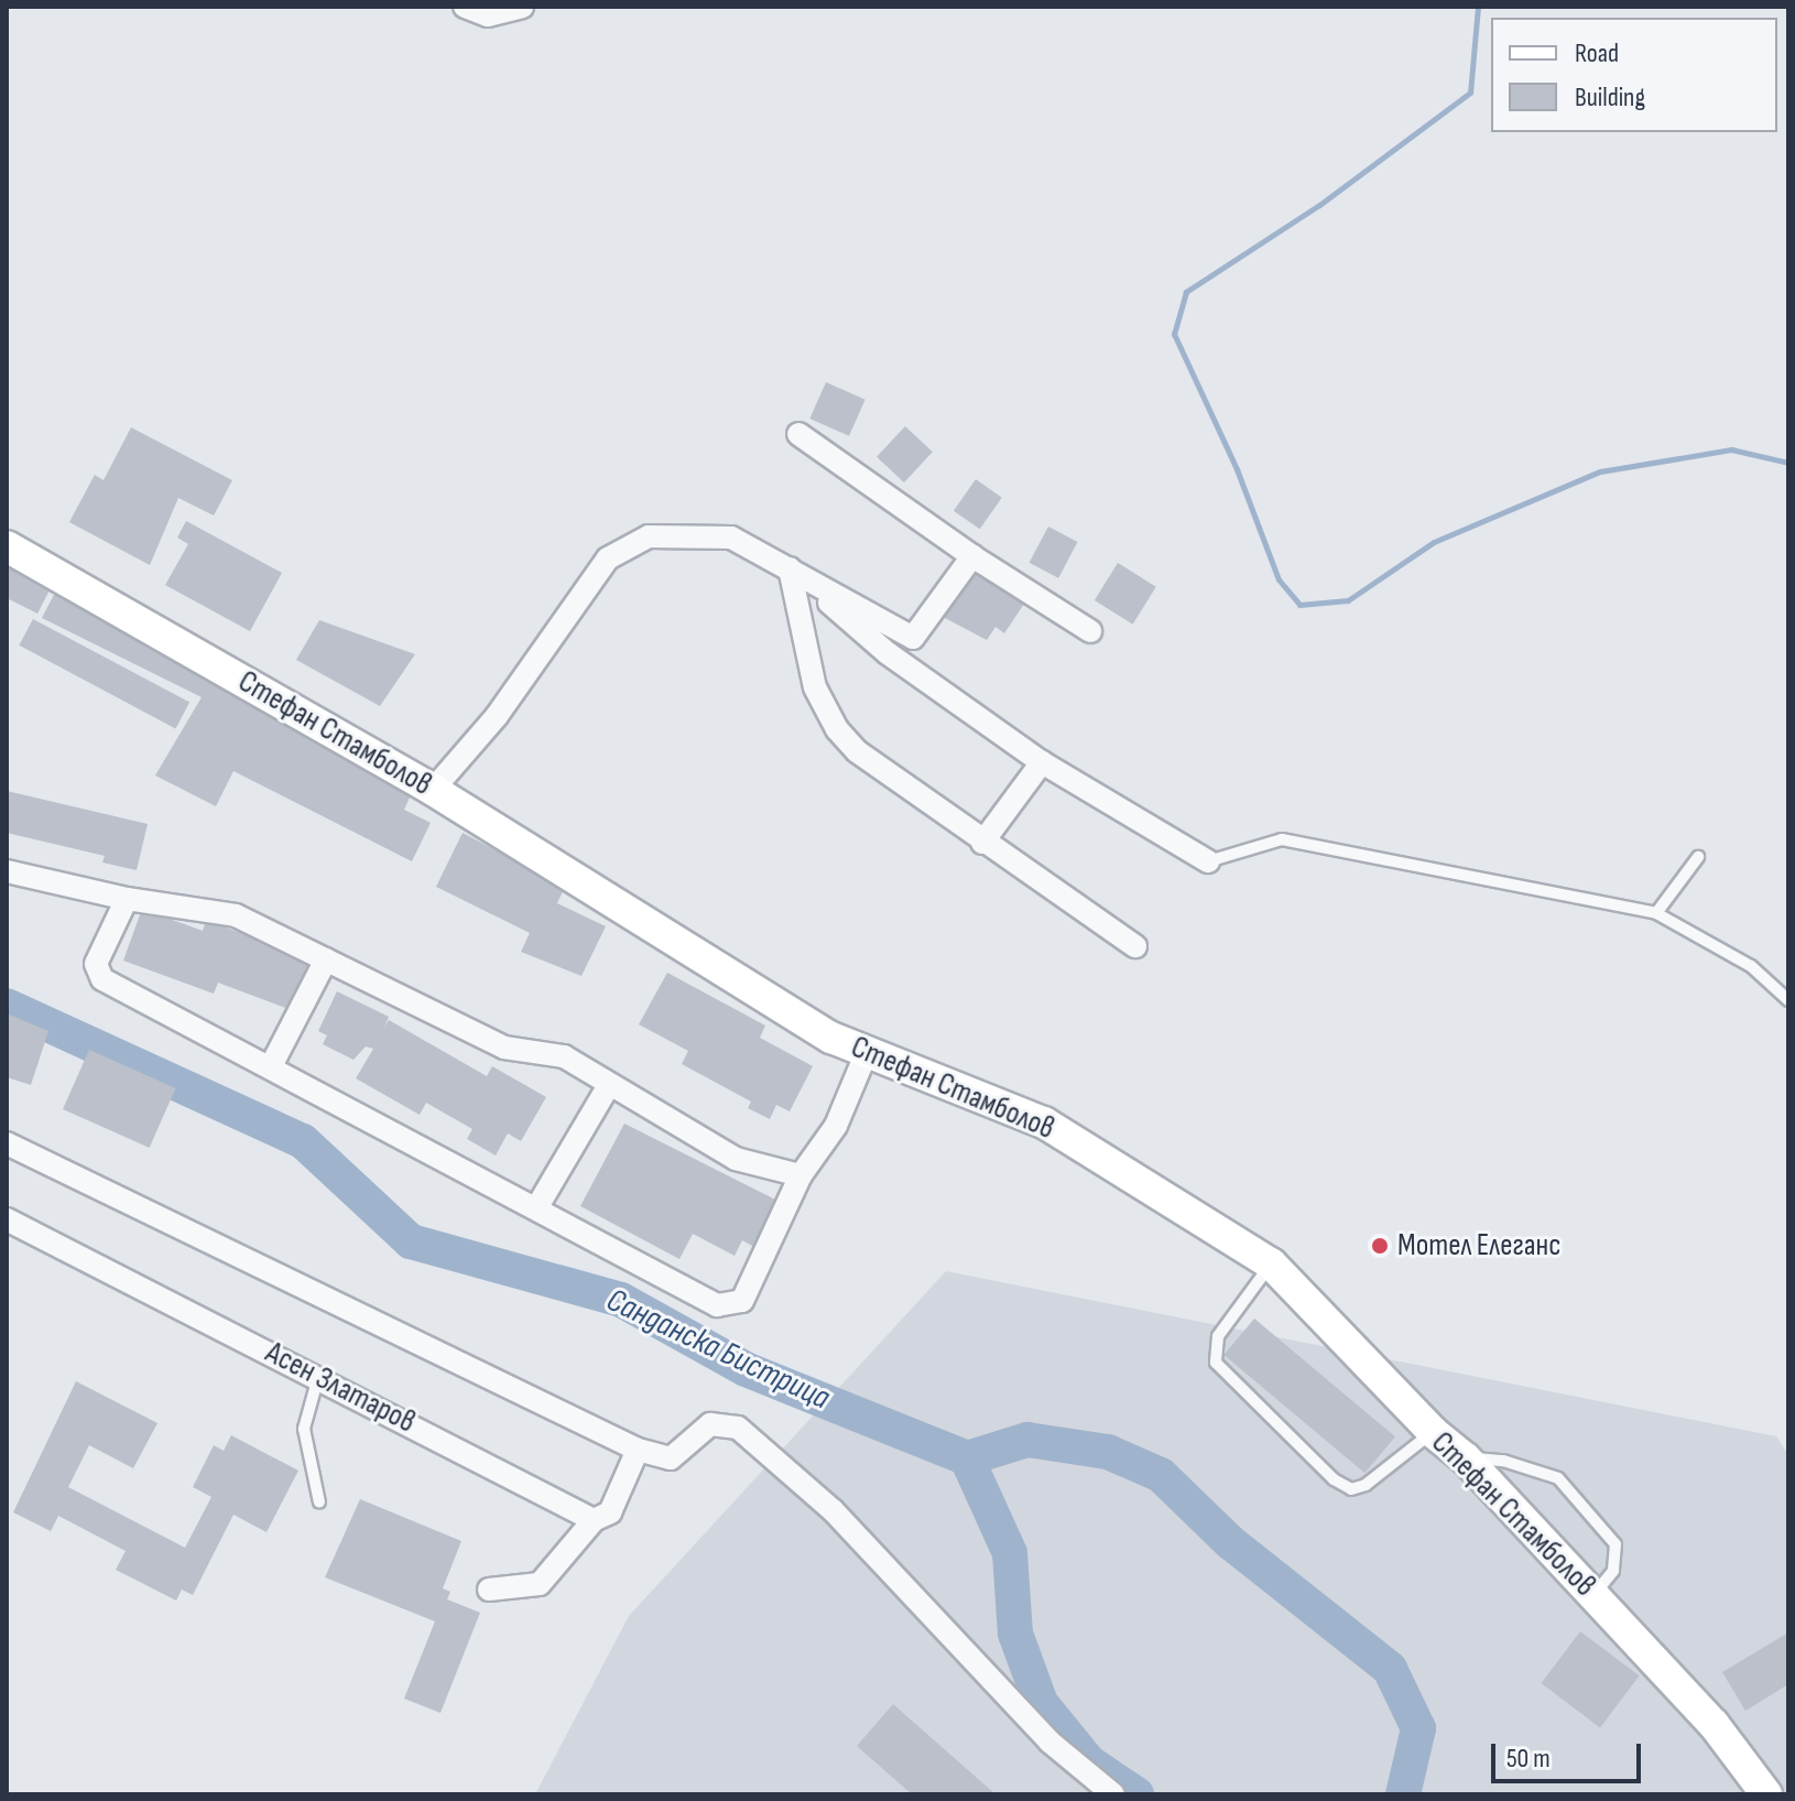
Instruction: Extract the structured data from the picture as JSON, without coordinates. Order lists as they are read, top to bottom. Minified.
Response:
{"streets":{"street":["Стефан Стамболов","Асен Златаров"]},"water":["Санданска Бистрица"],"places":["Мотел Елеганс"],"legend":["Road","Building"],"scale_bar":"50 m"}
